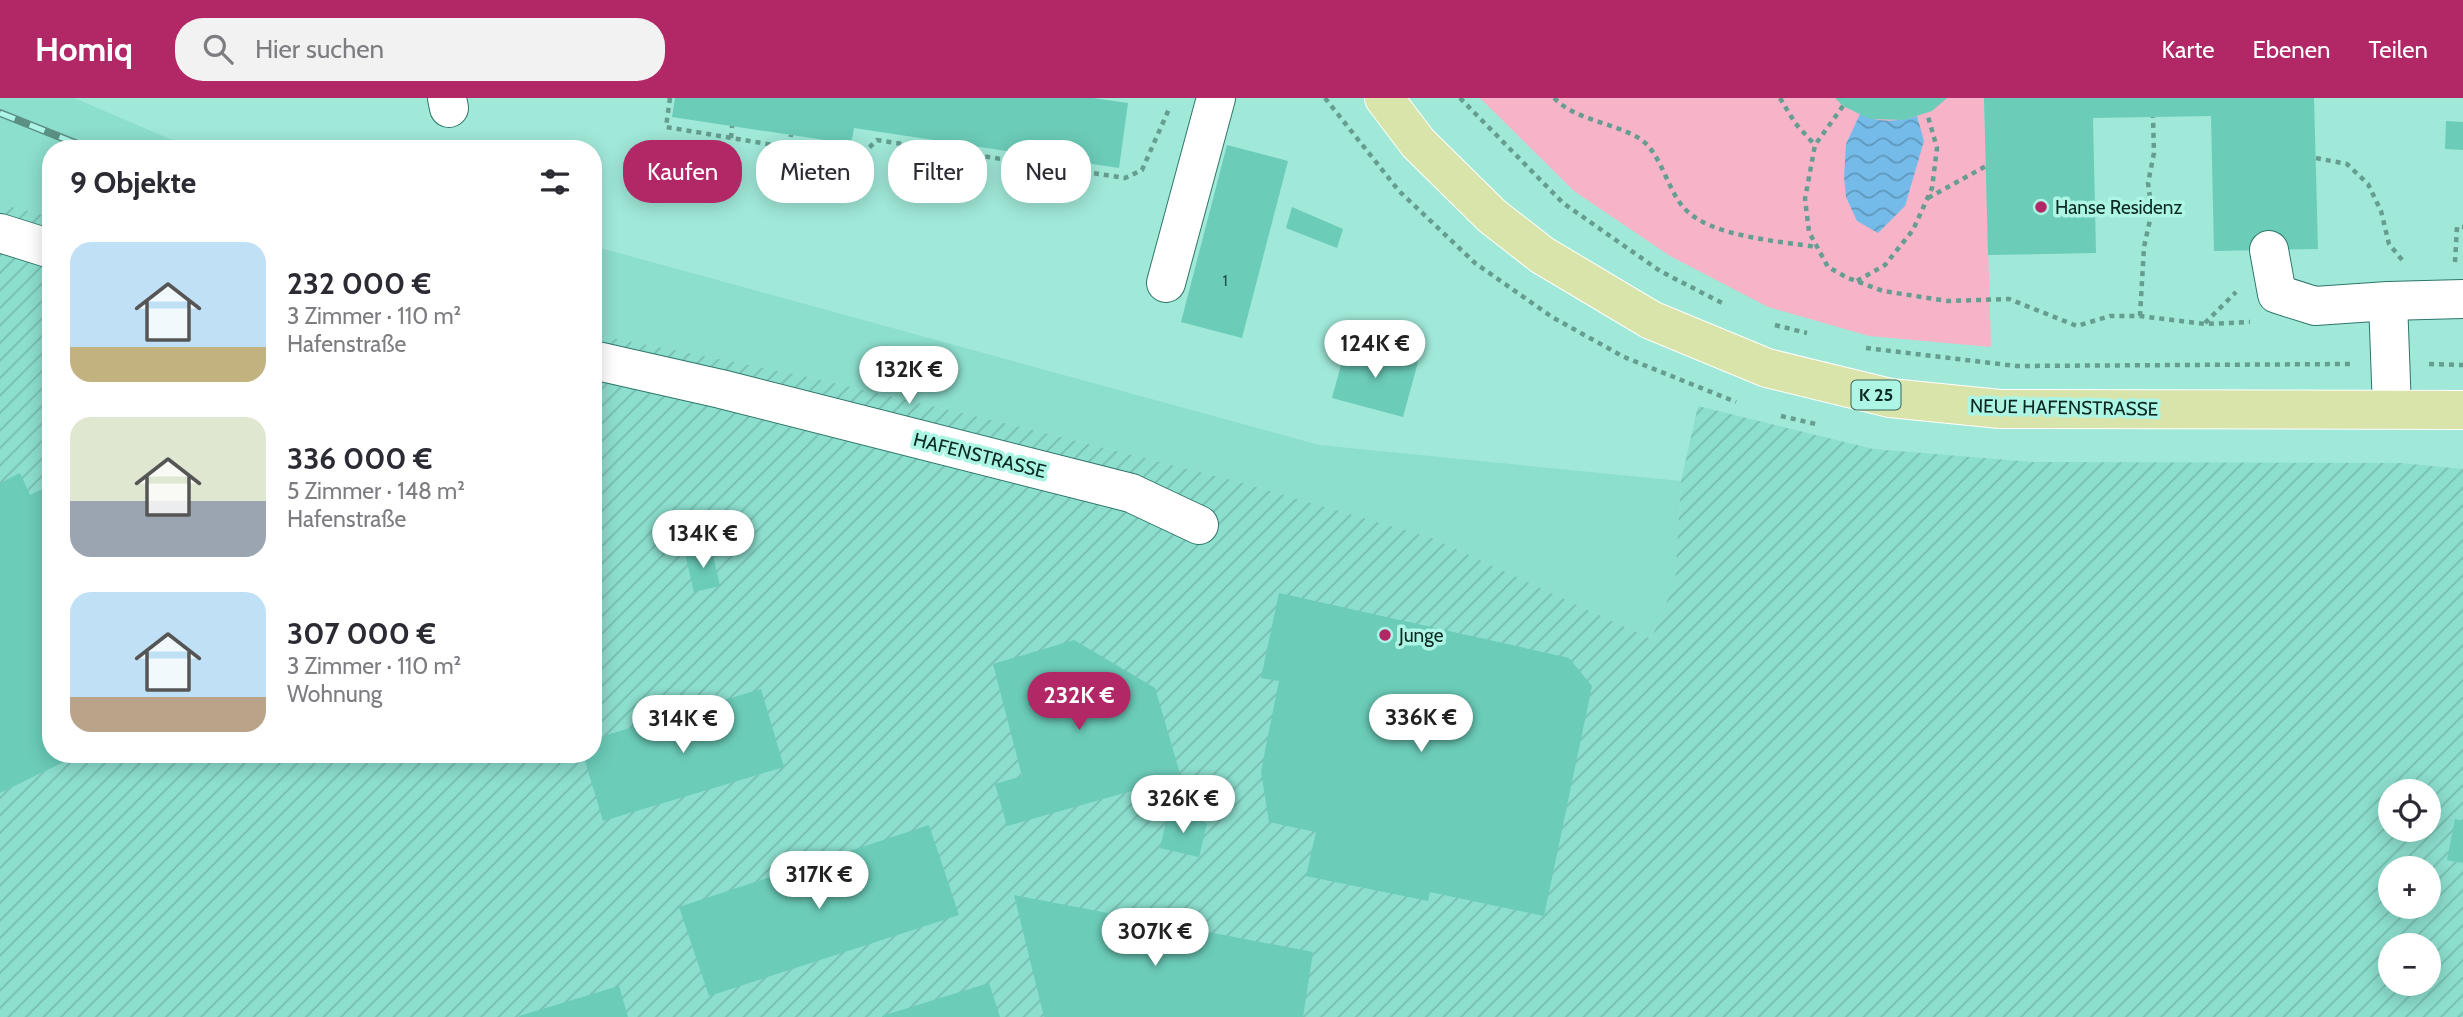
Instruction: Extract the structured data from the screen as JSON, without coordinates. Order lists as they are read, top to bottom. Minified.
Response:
{"streets":{"main road":["K 25","NEUE HAFENSTRASSE"],"street":["HAFENSTRASSE"]},"places":["Hanse Residenz","Junge"],"house_numbers":["1"],"page":{"header":"Homiq","search":"Hier suchen","nav":["Karte","Ebenen","Teilen"],"chip":["Kaufen","Mieten","Filter","Neu"],"heading":"9 Objekte","list":[{"name":"232 000 €","note":"3 Zimmer · 110 m² · Hafenstraße"},{"name":"336 000 €","note":"5 Zimmer · 148 m² · Hafenstraße"},{"name":"307 000 €","note":"3 Zimmer · 110 m² · Wohnung"}],"price":["124K €","132K €","134K €","232K €","336K €","314K €","326K €","317K €","307K €"],"map_buttons":["+","−"]}}
